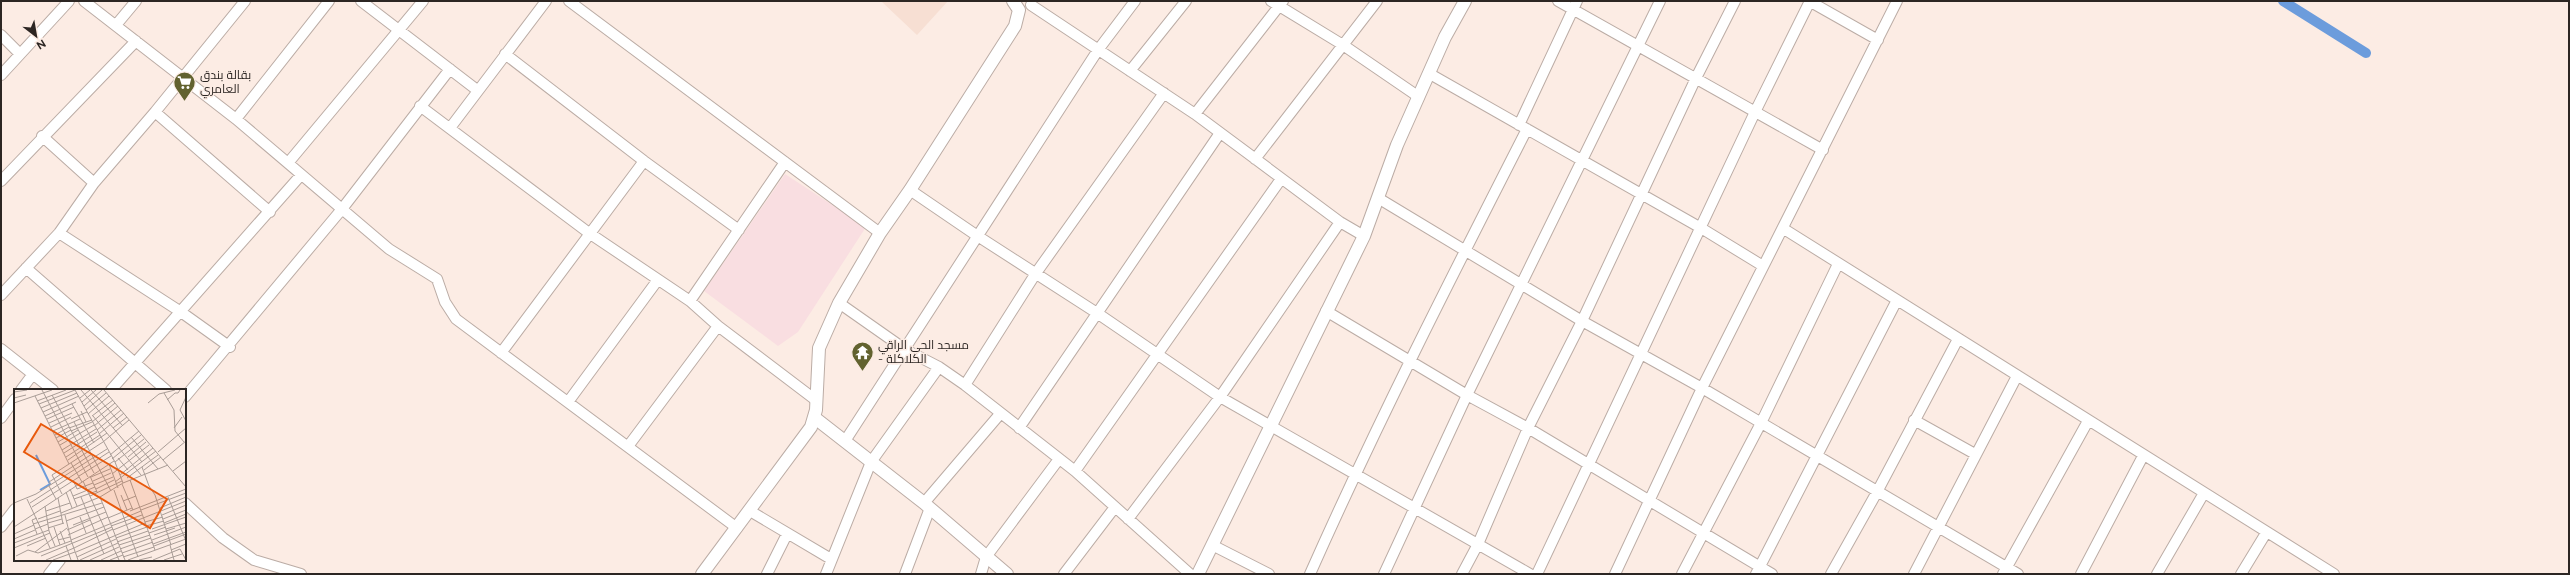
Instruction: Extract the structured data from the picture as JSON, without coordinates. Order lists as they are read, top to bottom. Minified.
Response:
{"places":{"supermarket":["بقالة بندق العامري"],"temple":["مسجد الحي الراقي - الكلاكلة"]},"north":"bottom right"}
